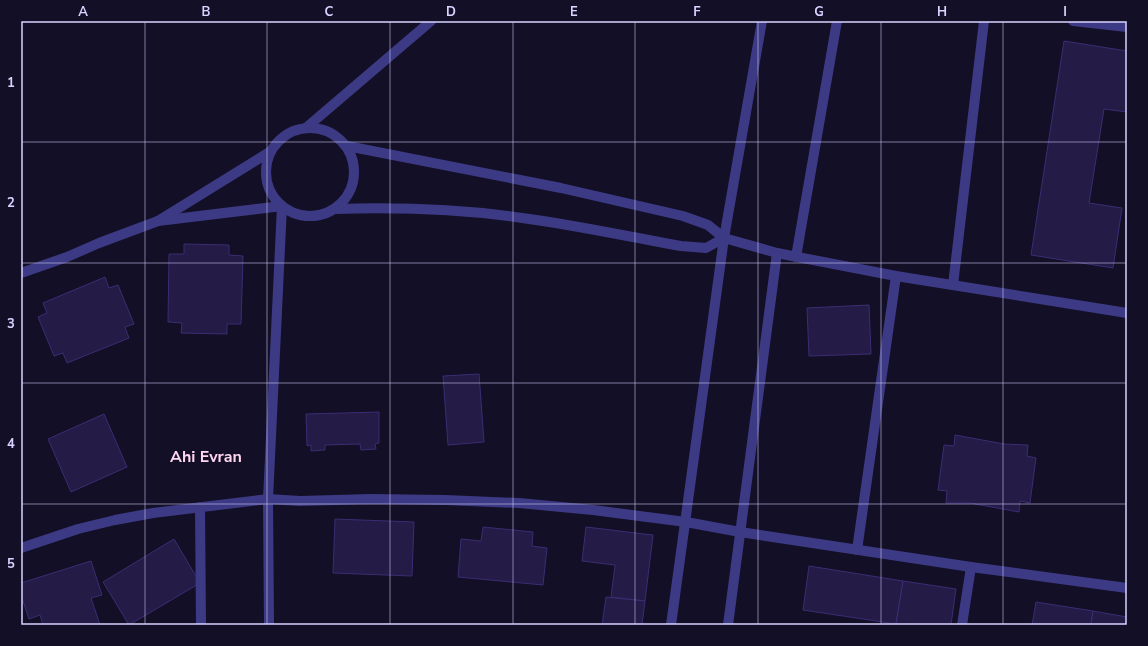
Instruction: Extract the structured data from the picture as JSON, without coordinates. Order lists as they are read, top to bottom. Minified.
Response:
{"districts":["Ahi Evran"],"grid":{"columns":["A","B","C","D","E","F","G","H","I"],"rows":["1","2","3","4","5"]}}
